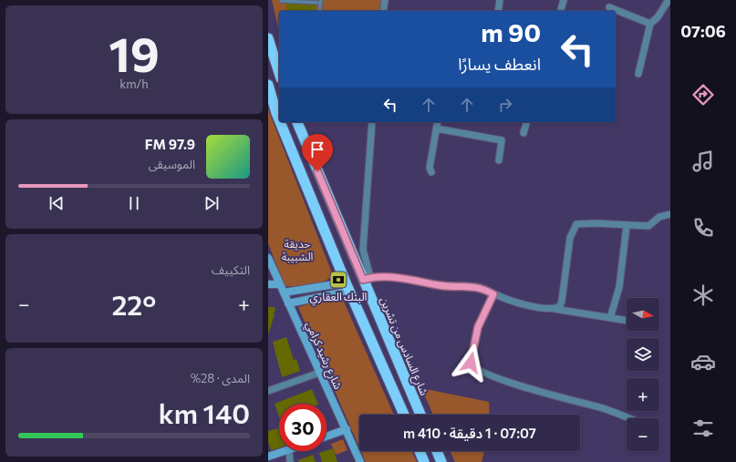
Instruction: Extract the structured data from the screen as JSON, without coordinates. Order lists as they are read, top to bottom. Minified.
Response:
{"streets":{"highway":["شارع السادس من تشرين"],"main road":["شارع رشيد كرامي"]},"parks":["حديقة الشبيبة"],"places":{"bank":["البنك العقاري"]},"north":"right","page":{"tabs":"07:06","tile":[["19","km/h"],"التكييف",["المدى · 28%","140 km"]],"turn":["90 m","انعطف يسارًا"],"song":["97.9 FM","الموسيقى"],"heat":["−","22°","+"],"map_buttons":["+","−"],"limit":"30","trip":"07:07 · 1 دقيقة · 410 m"}}
